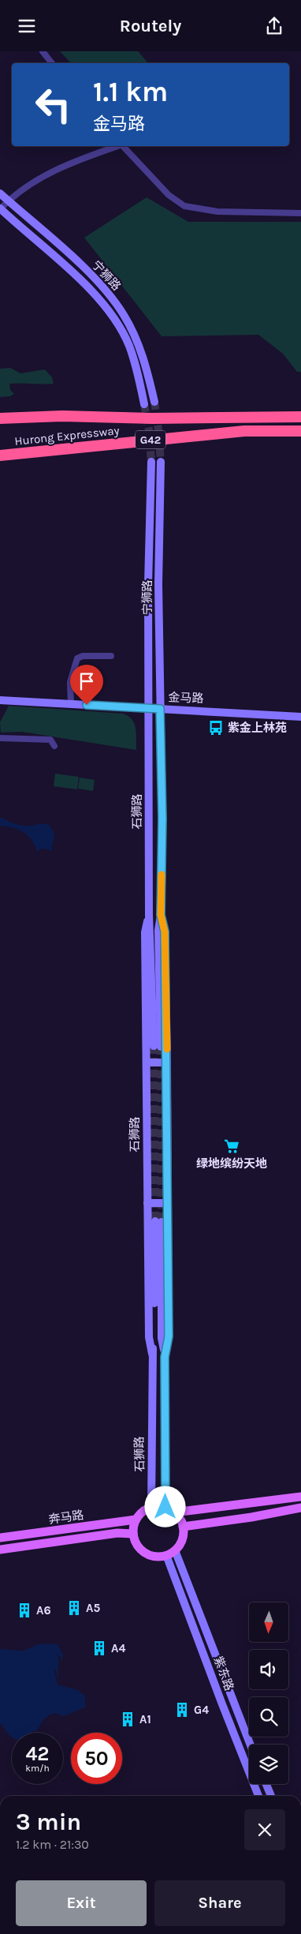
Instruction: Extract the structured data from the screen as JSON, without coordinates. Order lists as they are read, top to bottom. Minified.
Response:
{"streets":{"highway":["Hurong Expressway","G42"],"main road":["宁狮路","金马路","石狮路","奔马路","紫东路"]},"crossings":[["宁狮路","金马路"],["宁狮路","石狮路"],["金马路","石狮路"],["石狮路","奔马路"],["石狮路","紫东路"],["奔马路","紫东路"]],"places":{"bus stop":["紫金上林苑"],"supermarket":["绿地缤纷天地"],"building":["A5","A6","A4","G4","A1"]},"north":"bottom","page":{"header":"Routely","turn":["1.1 km","金马路"],"speed":"42 km/h","limit":"50","heading":["3 min","1.2 km · 21:30"],"buttons":["Exit","Share"]}}
